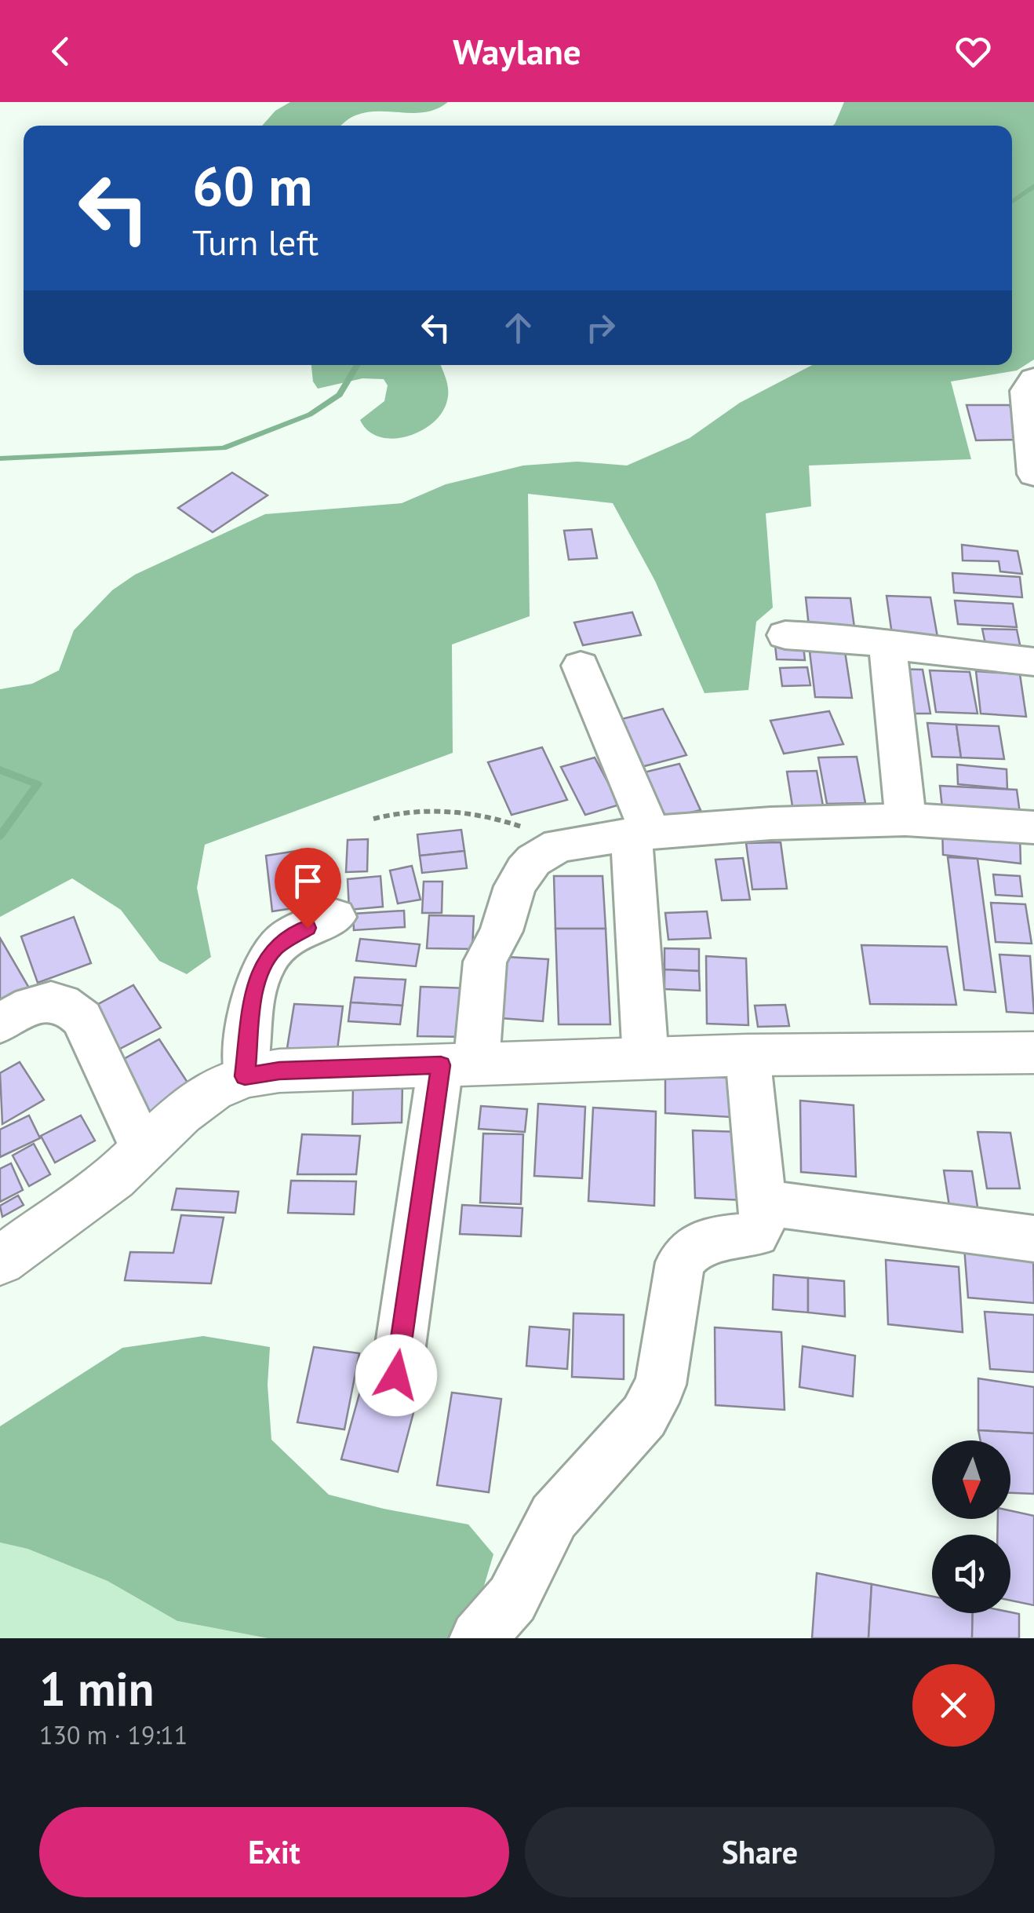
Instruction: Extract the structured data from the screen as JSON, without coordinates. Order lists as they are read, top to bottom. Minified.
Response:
{"north":"bottom","page":{"header":"Waylane","turn":["60 m","Turn left"],"heading":["1 min","130 m · 19:11"],"buttons":["Exit","Share"]}}
